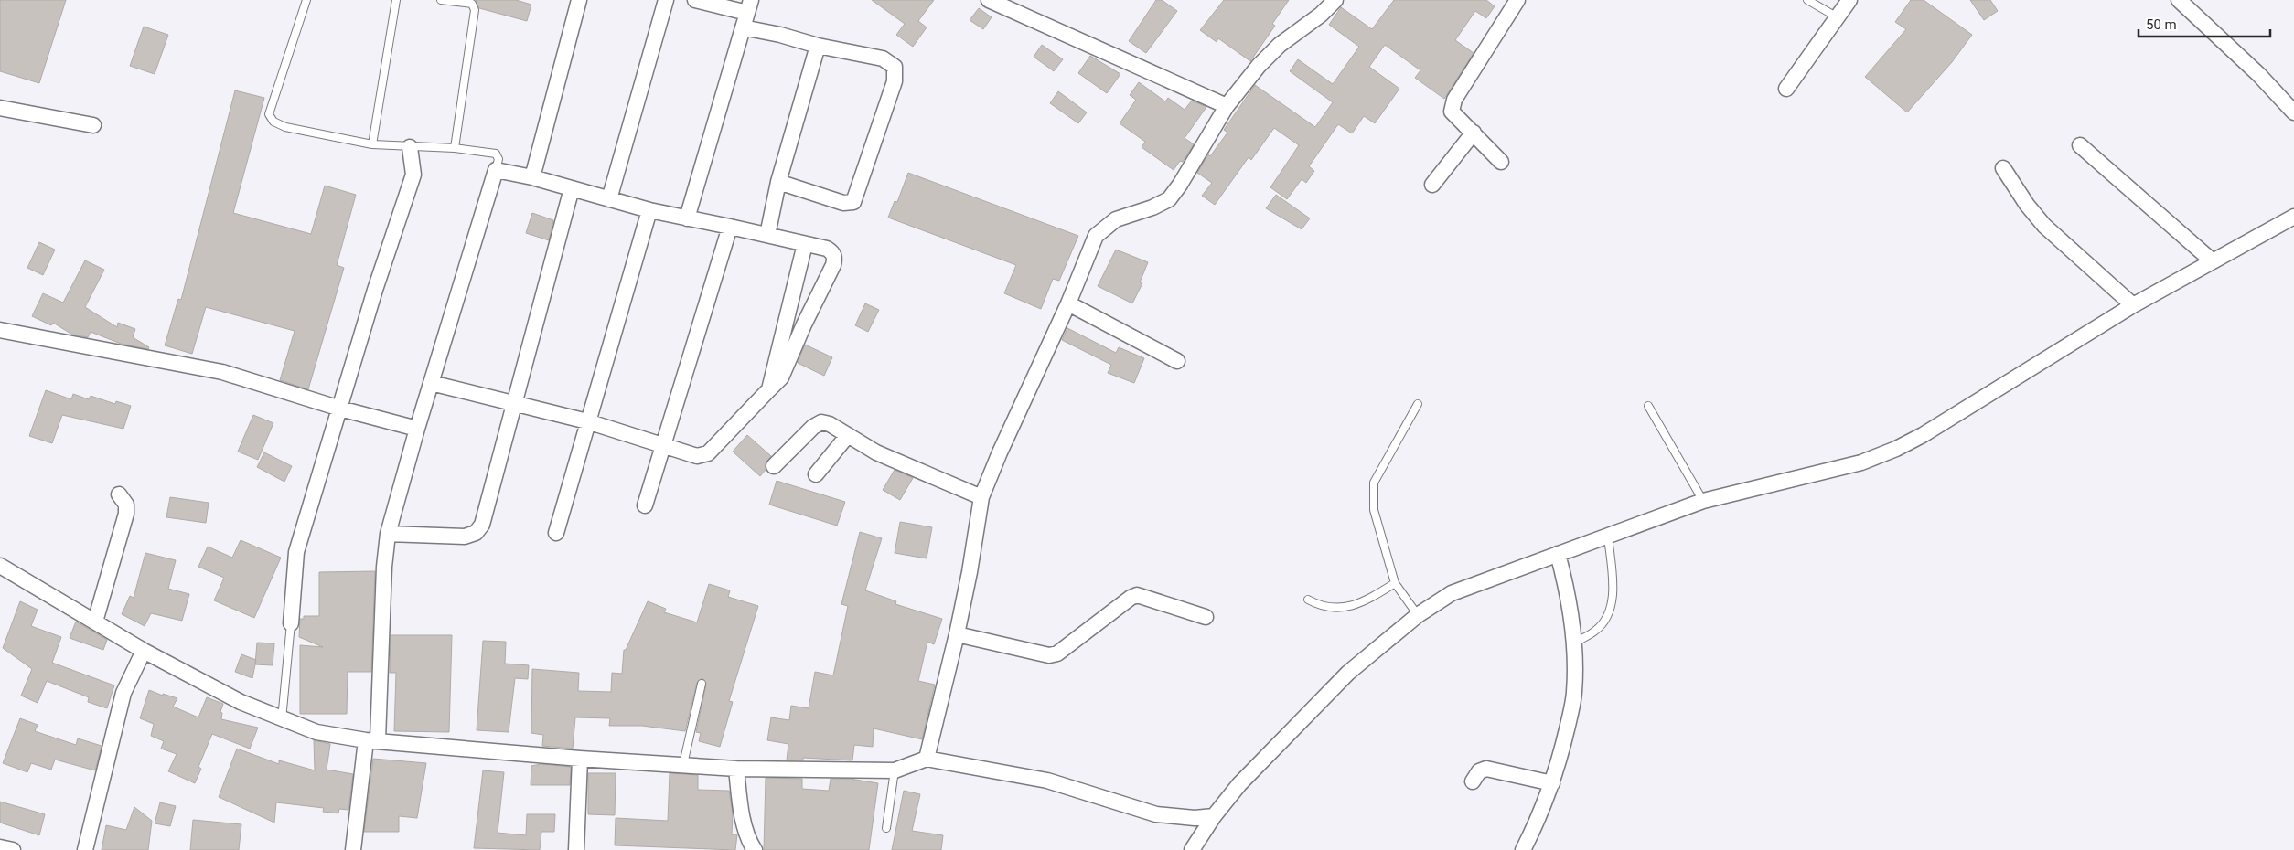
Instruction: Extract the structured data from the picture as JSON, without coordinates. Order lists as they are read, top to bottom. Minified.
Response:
{"scale_bar":"50 m"}
